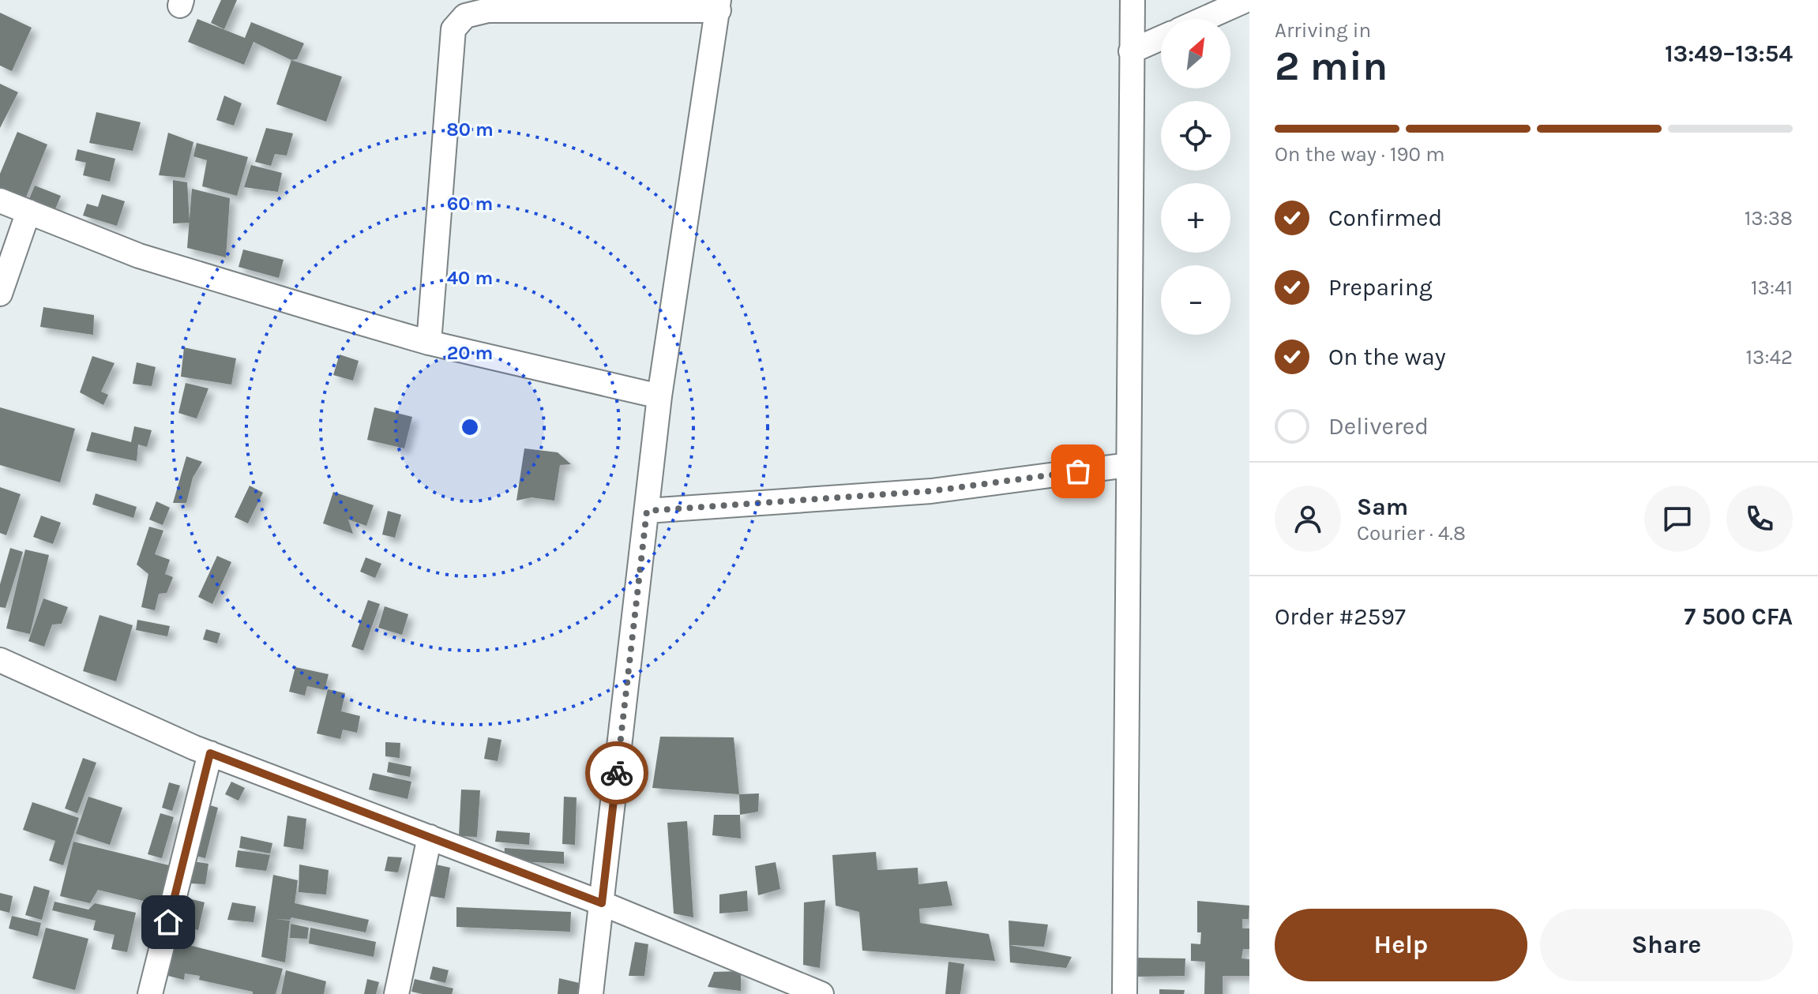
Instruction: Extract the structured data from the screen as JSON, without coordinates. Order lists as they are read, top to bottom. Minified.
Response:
{"north":"top right","page":{"heading":["2 min","Arriving in","13:49–13:54"],"panel":["Sam","Courier · 4.8","Order #2597","7 500 CFA"],"map_buttons":["+","−"],"bar":"On the way · 190 m","list":[["Confirmed","13:38"],["Preparing","13:41"],["On the way","13:42"],"Delivered"],"buttons":["Help","Share"]},"rings":["80 m","60 m","40 m","20 m"]}
